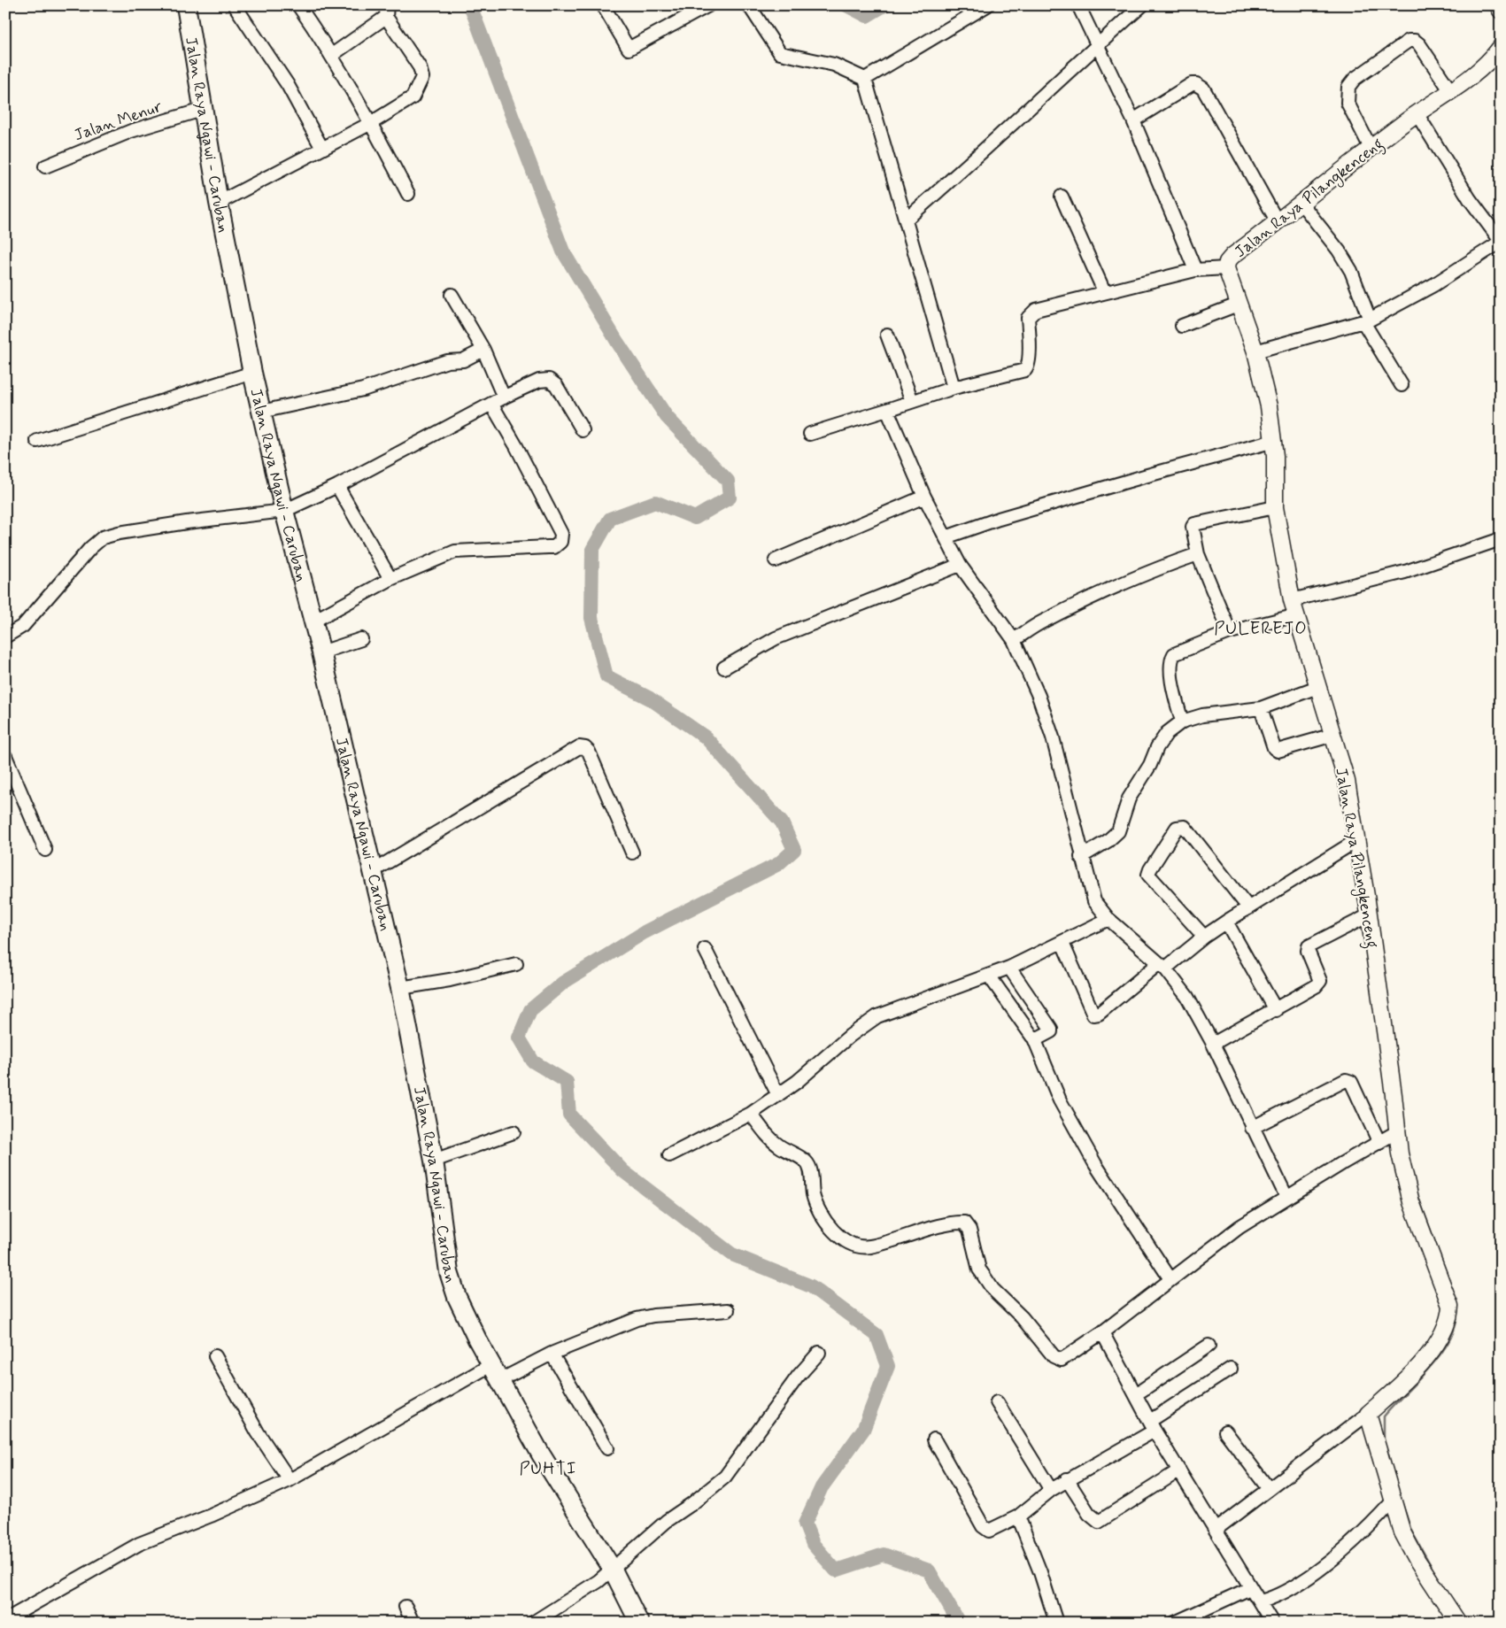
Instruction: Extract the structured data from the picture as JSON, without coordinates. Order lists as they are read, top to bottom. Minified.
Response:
{"streets":{"highway":["Jalan Raya Ngawi - Caruban"],"main road":["Jalan Raya Pilangkenceng"],"street":["Jalan Menur"]},"crossings":[["Jalan Menur","Jalan Raya Ngawi - Caruban"]],"districts":["PULEREJO","PUHTI"]}
